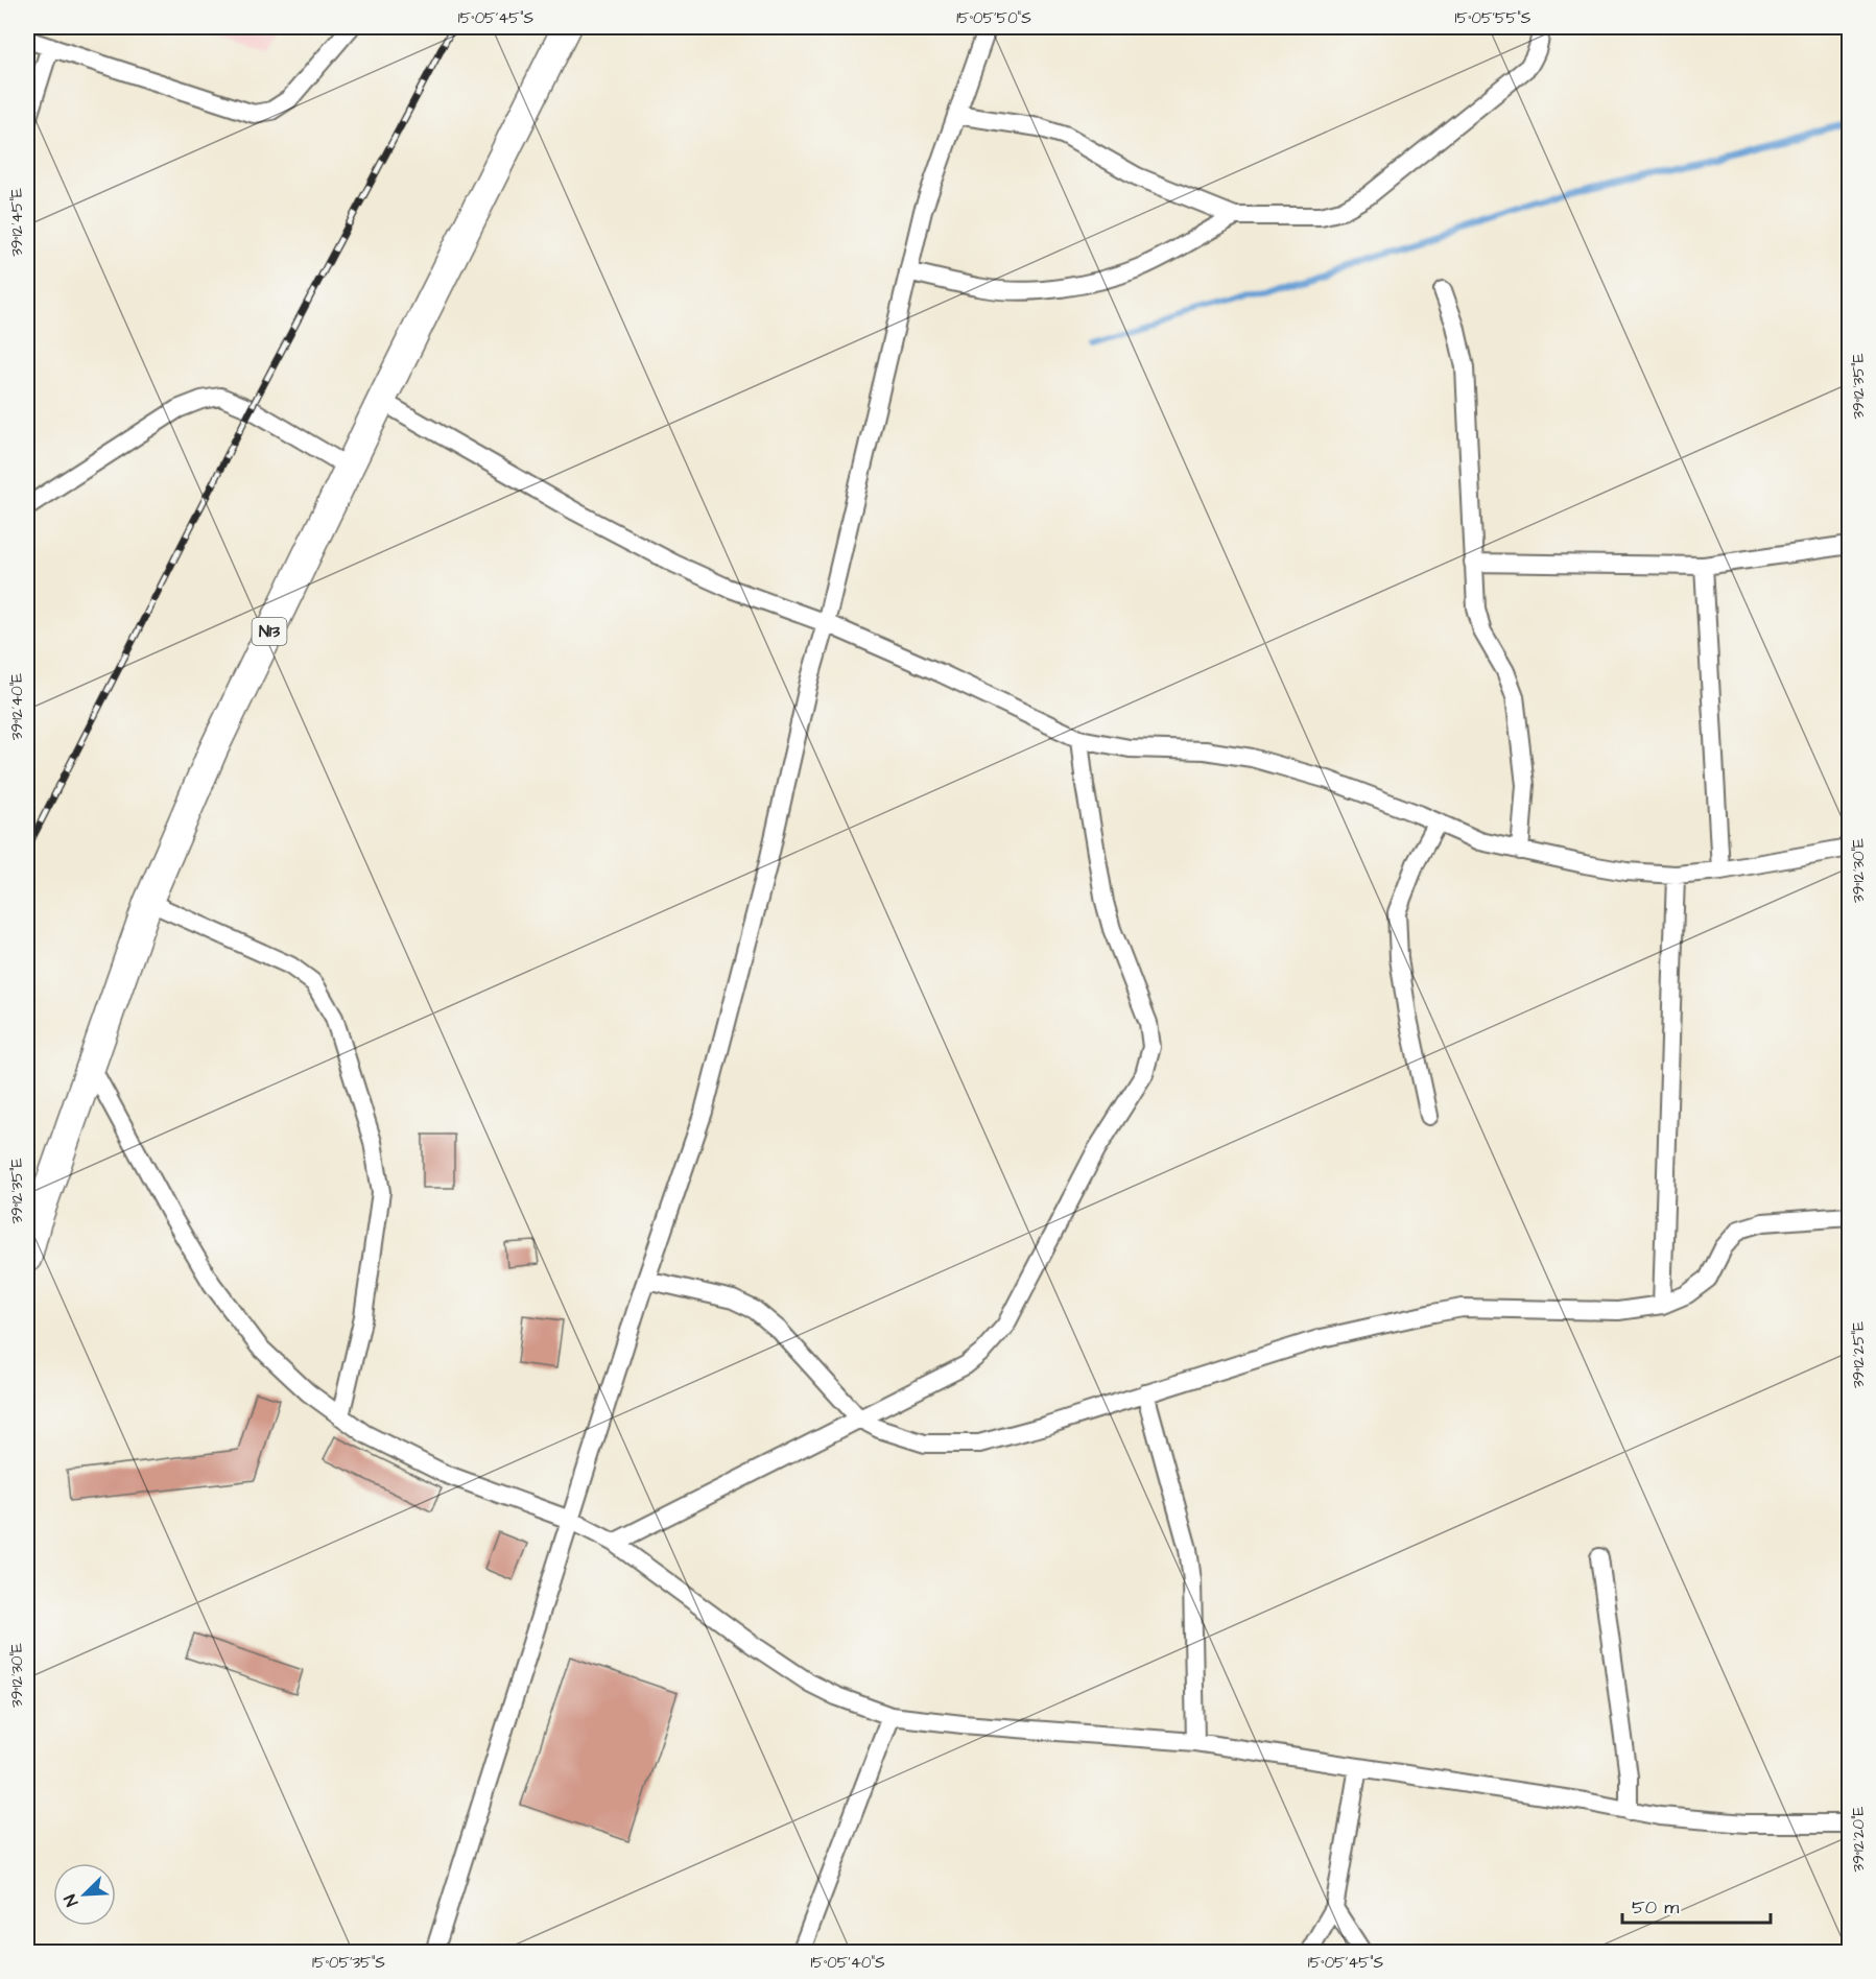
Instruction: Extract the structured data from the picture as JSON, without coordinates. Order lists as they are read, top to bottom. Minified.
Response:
{"streets":{"main road":["N13"]},"scale_bar":"50 m","north":"bottom left","coordinates":["15°05'45\"S","15°05'50\"S","15°05'55\"S","39°12'45\"E","39°12'35\"E","39°12'40\"E","39°12'30\"E","39°12'25\"E","39°12'20\"E","15°05'35\"S","15°05'40\"S"]}
